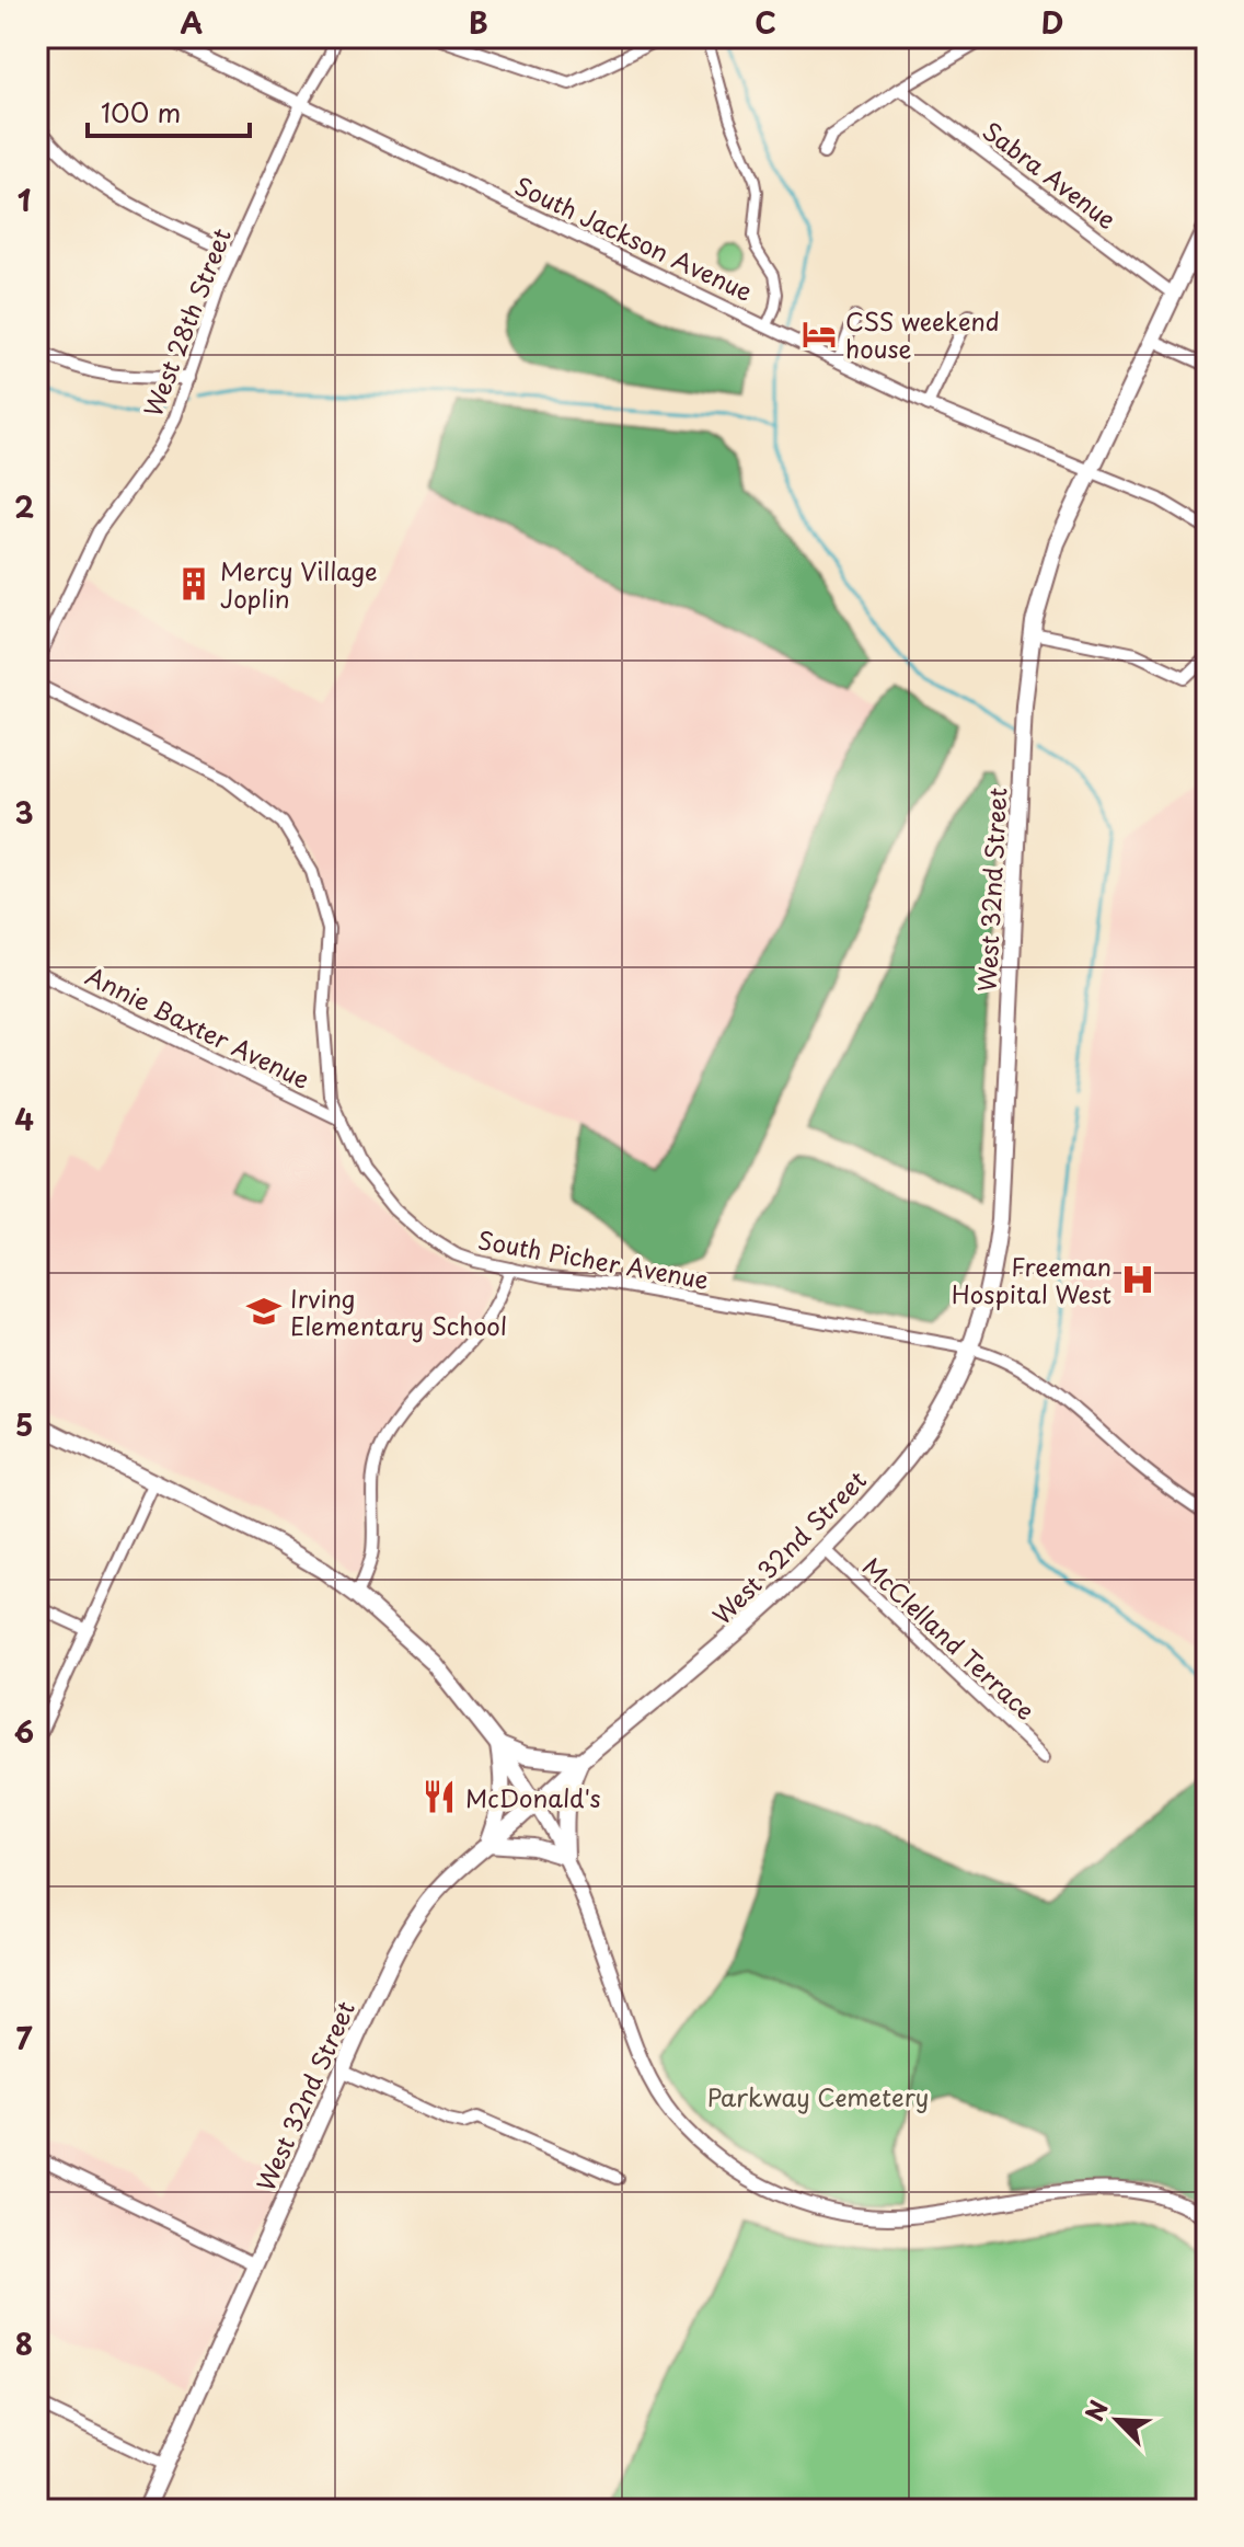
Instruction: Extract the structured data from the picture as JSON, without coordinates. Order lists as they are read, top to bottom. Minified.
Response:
{"streets":{"main road":["West 32nd Street"],"street":["Sabra Avenue","South Jackson Avenue","West 28th Street","Annie Baxter Avenue","South Picher Avenue","McClelland Terrace"]},"crossings":[["Sabra Avenue","West 32nd Street"],["South Jackson Avenue","West 28th Street"],["South Jackson Avenue","West 32nd Street"],["West 32nd Street","South Picher Avenue"],["West 32nd Street","McClelland Terrace"],["Annie Baxter Avenue","South Picher Avenue"]],"parks":["Parkway Cemetery"],"places":{"hotel":["CSS weekend house"],"building":["Mercy Village Joplin"],"hospital":["Freeman Hospital West"],"school or university":["Irving Elementary School"],"restaurant":["McDonald's"]},"scale_bar":"100 m","north":"top left","grid":{"columns":["A","B","C","D"],"rows":["1","2","3","4","5","6","7","8"]}}
